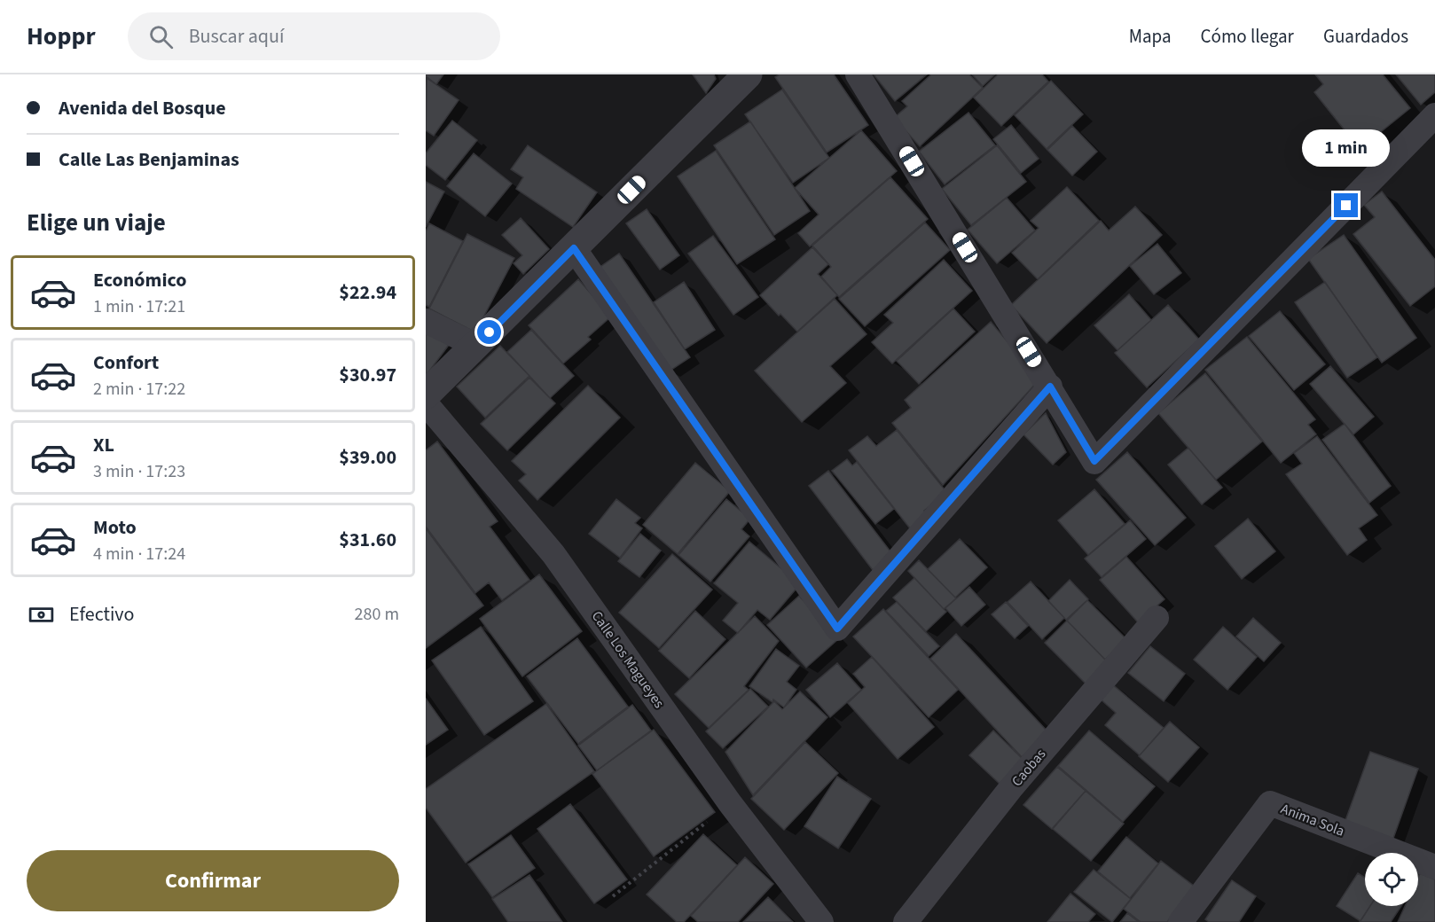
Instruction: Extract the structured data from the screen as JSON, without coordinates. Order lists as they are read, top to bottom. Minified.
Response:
{"streets":{"street":["Calle Los Magueyes","Caobas","Anima Sola"]},"page":{"header":"Hoppr","search":"Buscar aquí","nav":["Mapa","Cómo llegar","Guardados"],"banner":["Avenida del Bosque","Calle Las Benjaminas"],"bubble":"1 min","heading":"Elige un viaje","list":[{"name":"Económico","note":"1 min · 17:21","value":"$22.94"},{"name":"Confort","note":"2 min · 17:22","value":"$30.97"},{"name":"XL","note":"3 min · 17:23","value":"$39.00"},{"name":"Moto","note":"4 min · 17:24","value":"$31.60"}],"pay":["Efectivo","280 m"],"buttons":"Confirmar"}}
